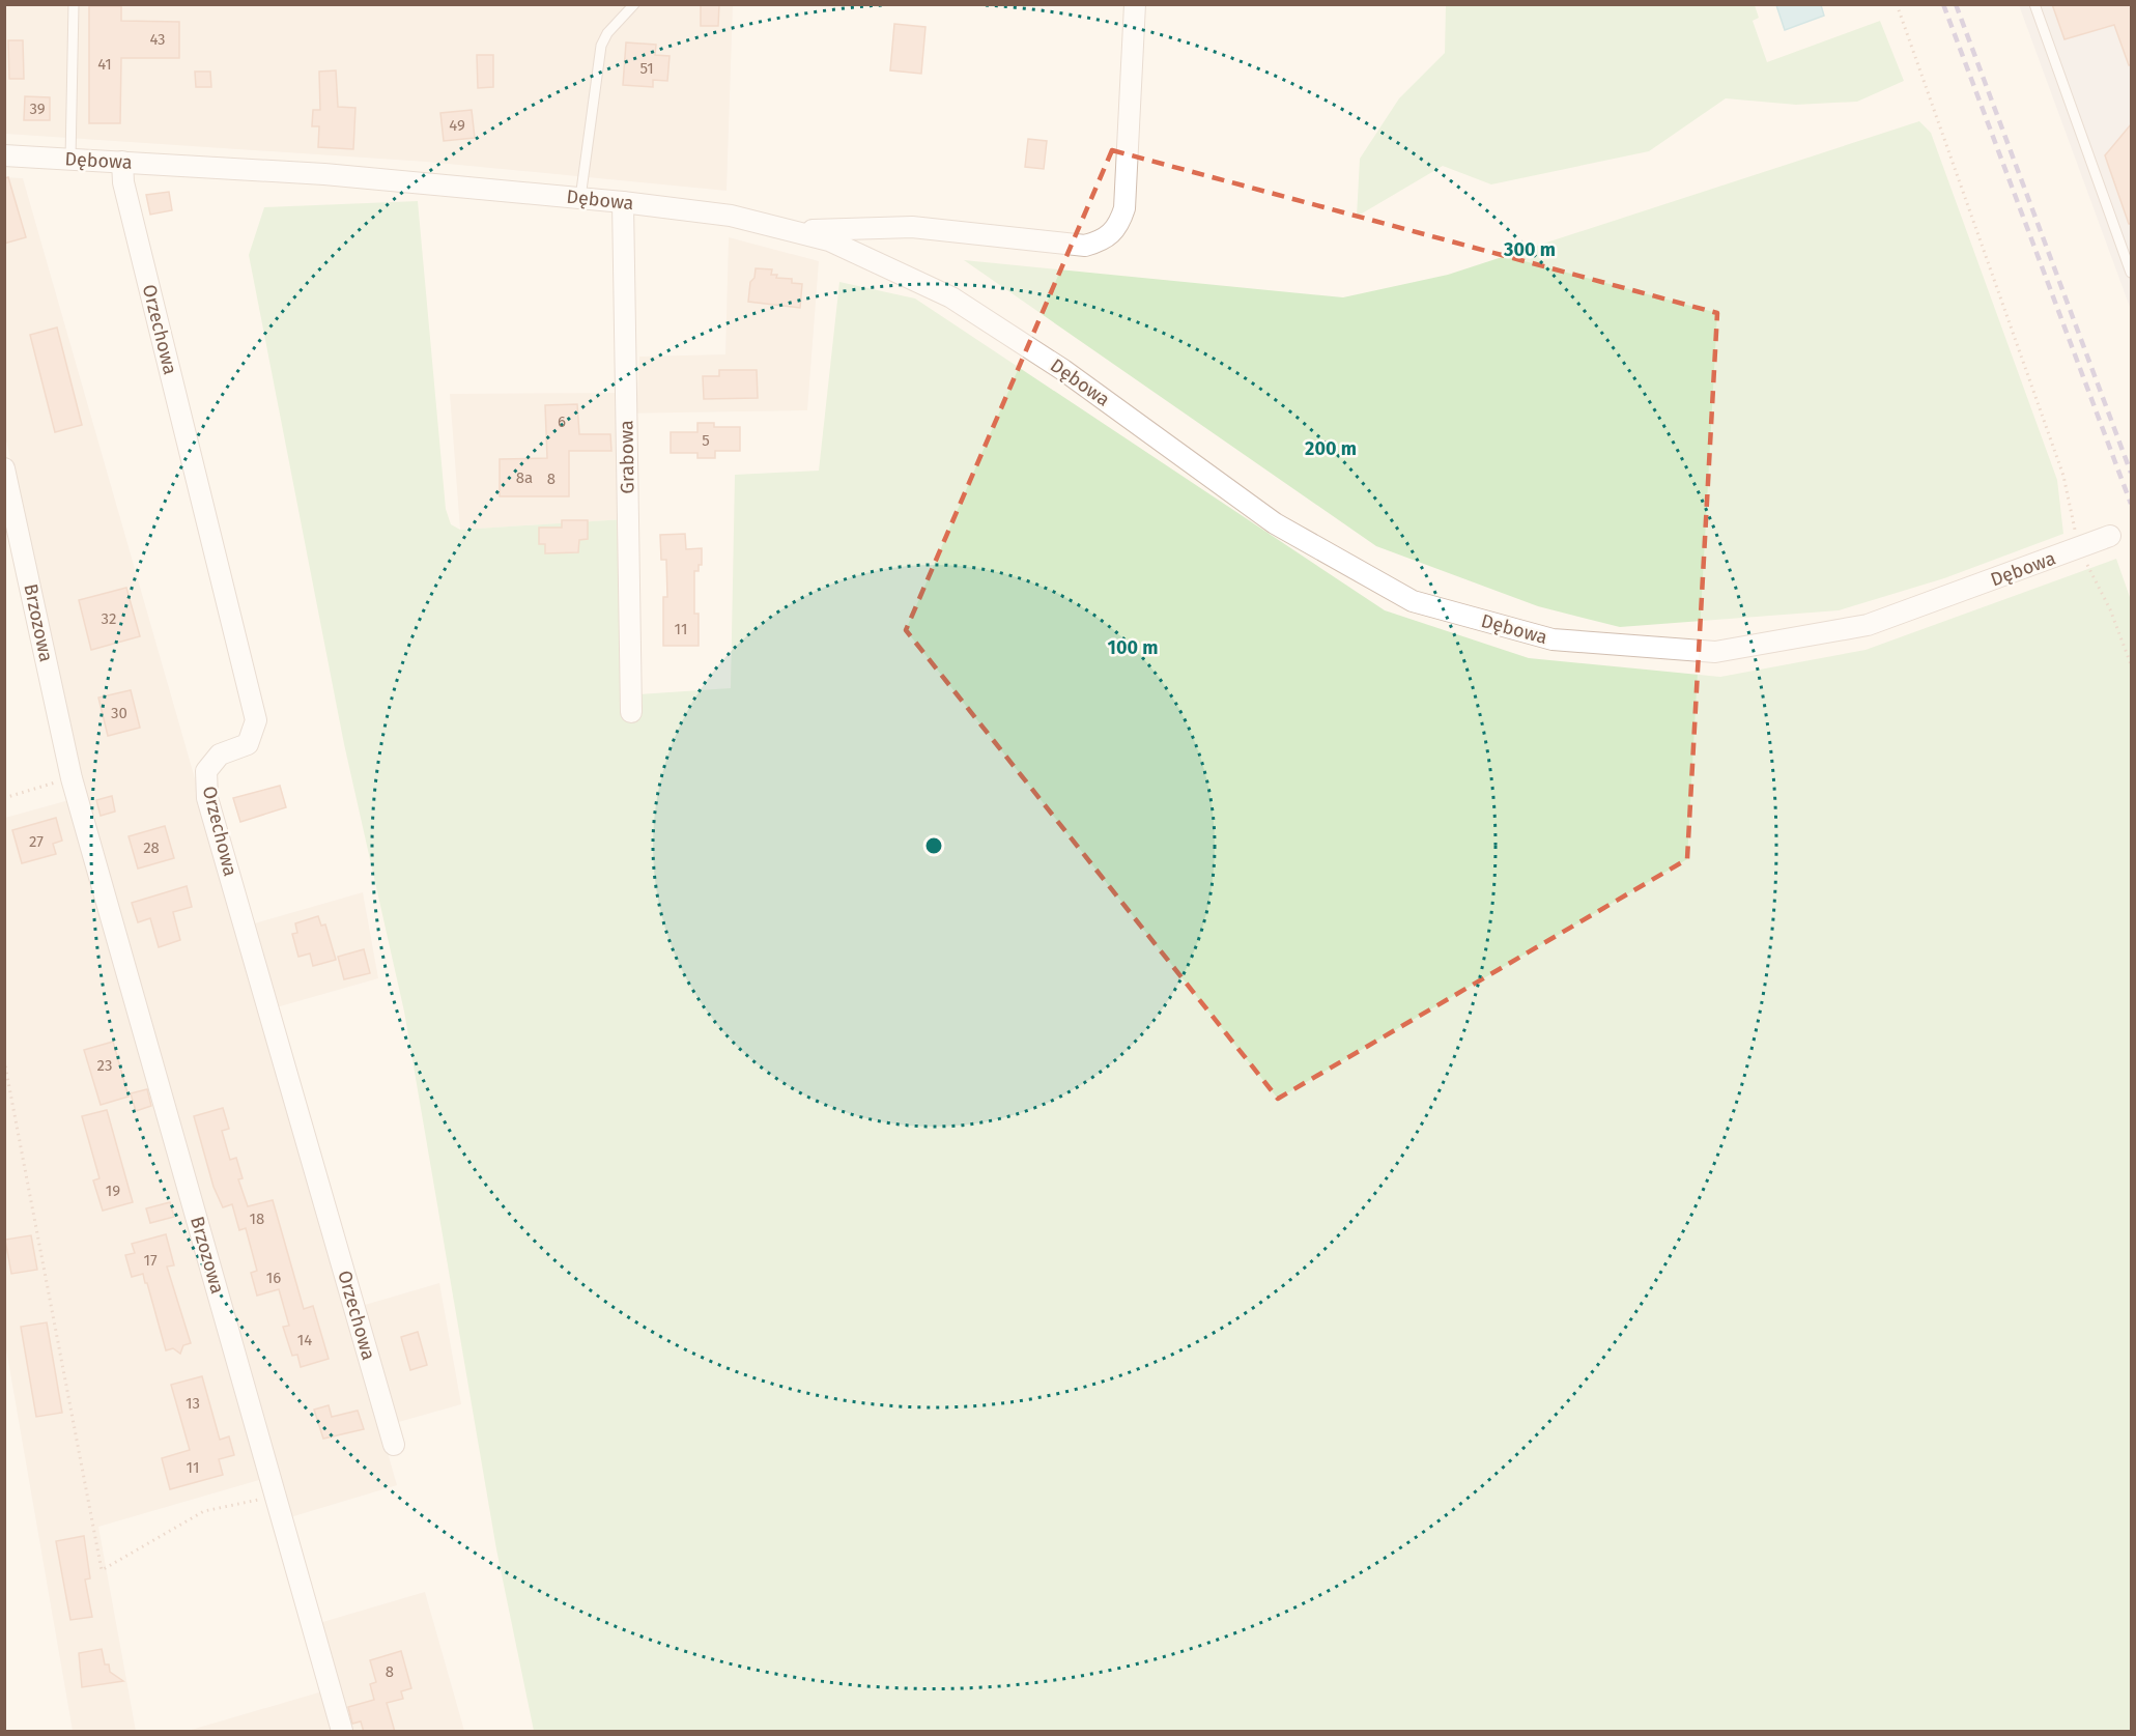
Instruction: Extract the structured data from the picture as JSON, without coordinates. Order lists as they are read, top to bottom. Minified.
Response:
{"streets":{"street":["Dębowa","Orzechowa","Grabowa","Brzozowa"]},"crossings":[["Dębowa","Orzechowa"],["Dębowa","Grabowa"]],"house_numbers":["43","41","51","39","49","6","5","8a","8","32","11","30","27","28","23","19","18","17","16","14","13","11","8"],"rings":["300 m","200 m","100 m"]}
